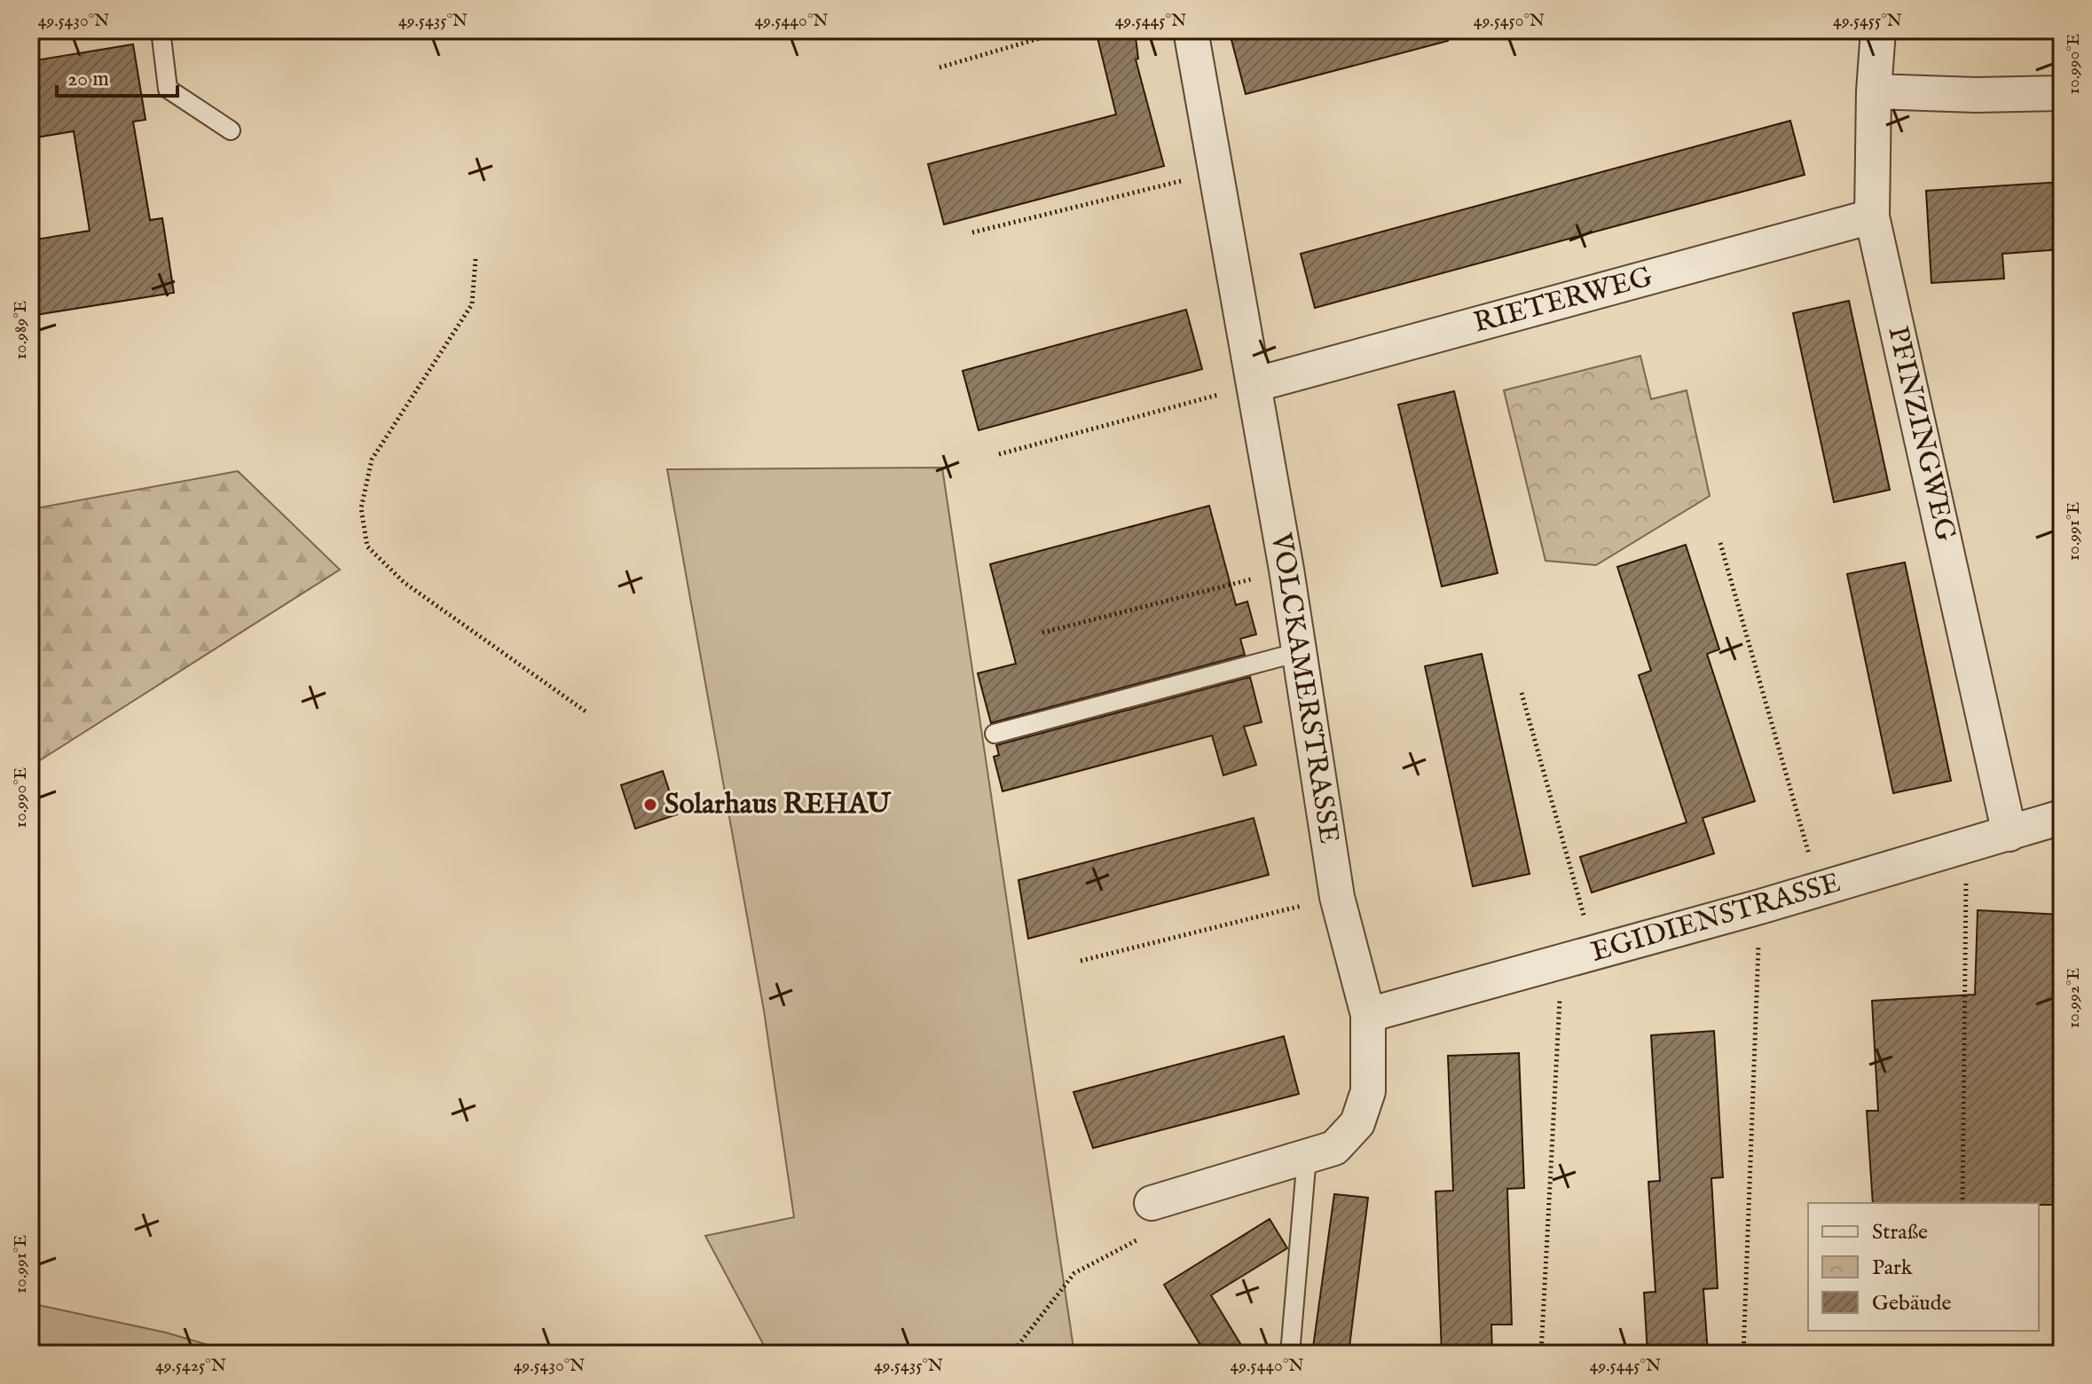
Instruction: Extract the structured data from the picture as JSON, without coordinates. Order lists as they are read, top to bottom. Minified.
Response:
{"streets":{"street":["RIETERWEG","PFINZINGWEG","VOLCKAMERSTRASSE","EGIDIENSTRASSE"]},"crossings":[["RIETERWEG","PFINZINGWEG"],["RIETERWEG","VOLCKAMERSTRASSE"],["PFINZINGWEG","EGIDIENSTRASSE"],["VOLCKAMERSTRASSE","EGIDIENSTRASSE"]],"places":["Solarhaus REHAU"],"legend":["Straße","Park","Gebäude"],"scale_bar":"20 m","coordinates":["49.5430°N","49.5435°N","49.5440°N","49.5445°N","49.5450°N","49.5455°N","10.990°E","10.989°E","10.991°E","10.992°E","49.5425°N"]}
